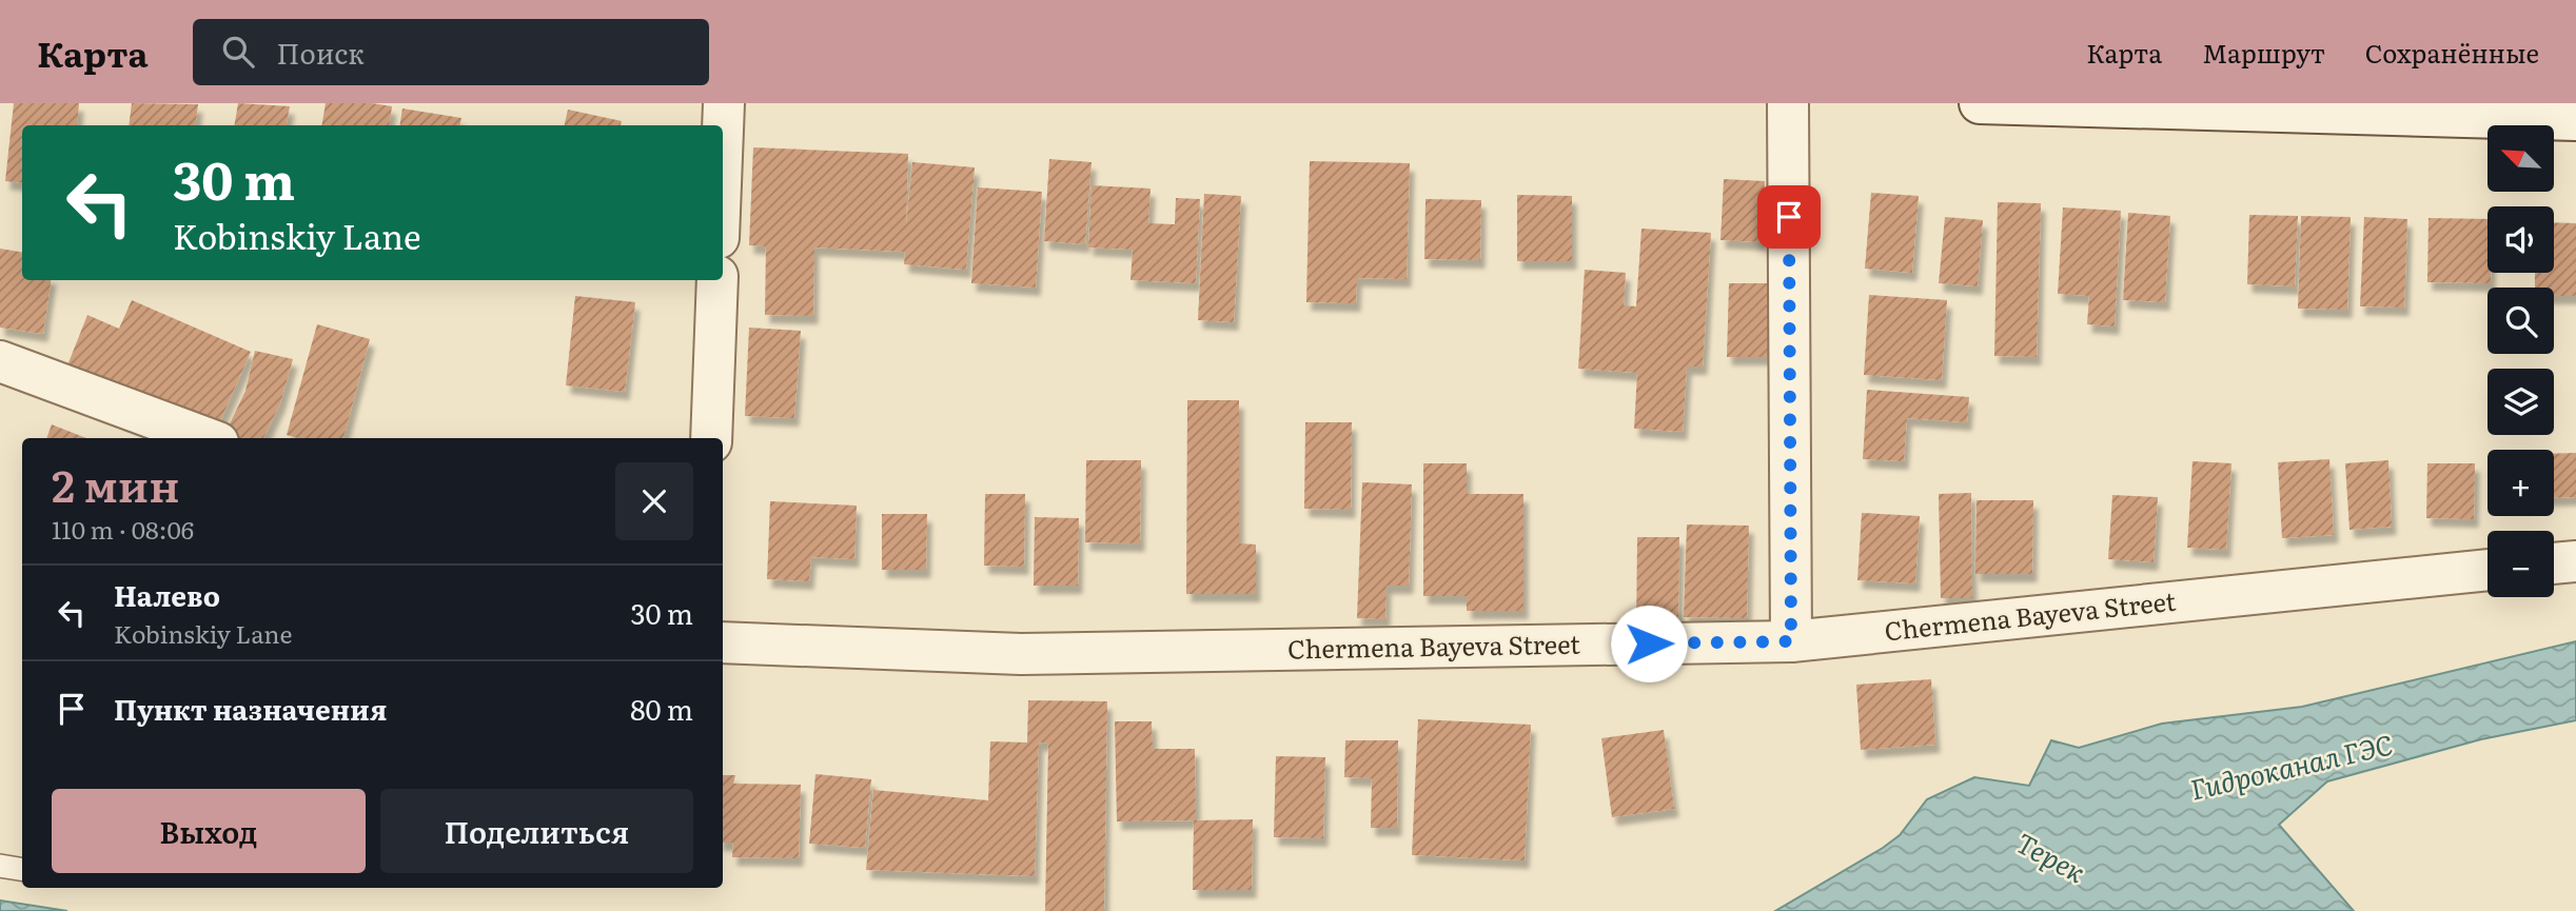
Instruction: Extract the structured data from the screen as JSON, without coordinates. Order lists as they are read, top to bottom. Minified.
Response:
{"streets":{"street":["Chermena Bayeva Street"]},"water":["Гидроканал ГЭС","Терек"],"north":"top left","page":{"header":"Карта","search":"Поиск","nav":["Карта","Маршрут","Сохранённые"],"map_buttons":["+","−"],"turn":["30 m","Kobinskiy Lane"],"heading":["2 мин","110 m · 08:06"],"list":[{"name":"Налево","note":"Kobinskiy Lane","value":"30 m"},{"name":"Пункт назначения","value":"80 m"}],"buttons":["Выход","Поделиться"]}}
